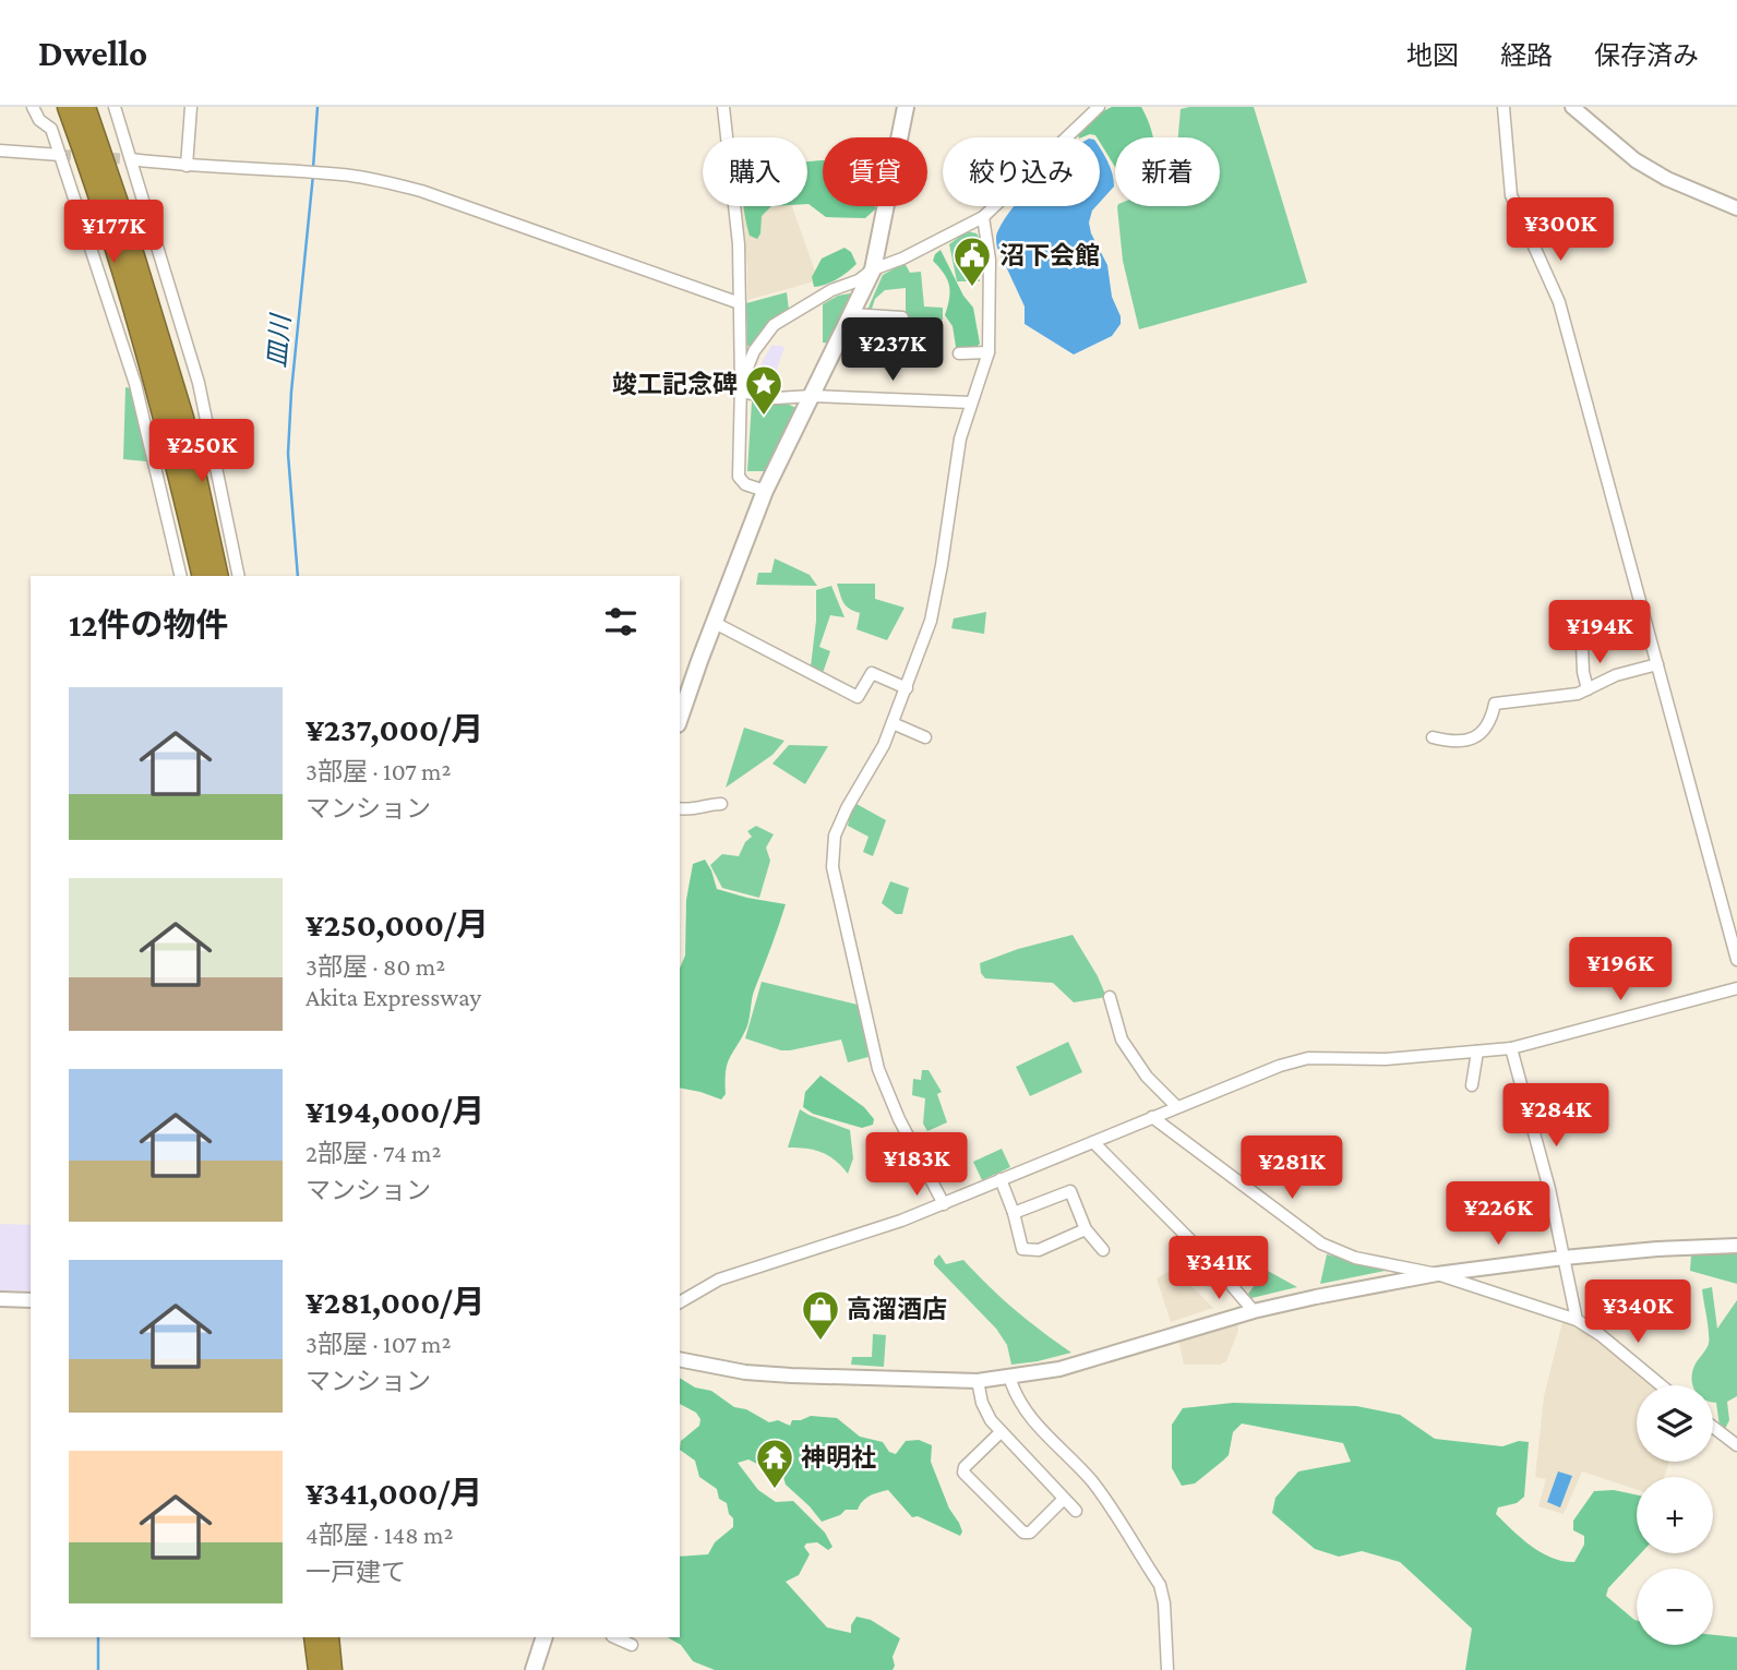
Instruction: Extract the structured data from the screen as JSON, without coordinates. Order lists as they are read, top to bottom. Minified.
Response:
{"water":["皿川"],"places":{"public building":["沼下会館"],"place":["竣工記念碑"],"shop":["高溜酒店"],"temple":["神明社"]},"page":{"header":"Dwello","nav":["地図","経路","保存済み"],"chip":["購入","賃貸","絞り込み","新着"],"price":["¥300K","¥177K","¥237K","¥250K","¥194K","¥196K","¥284K","¥183K","¥281K","¥226K","¥341K","¥340K"],"heading":"12件の物件","list":[{"name":"¥237,000/月","note":"3部屋 · 107 m² · マンション"},{"name":"¥250,000/月","note":"3部屋 · 80 m² · Akita Expressway"},{"name":"¥194,000/月","note":"2部屋 · 74 m² · マンション"},{"name":"¥281,000/月","note":"3部屋 · 107 m² · マンション"},{"name":"¥341,000/月","note":"4部屋 · 148 m² · 一戸建て"}],"map_buttons":["+","−"]}}
